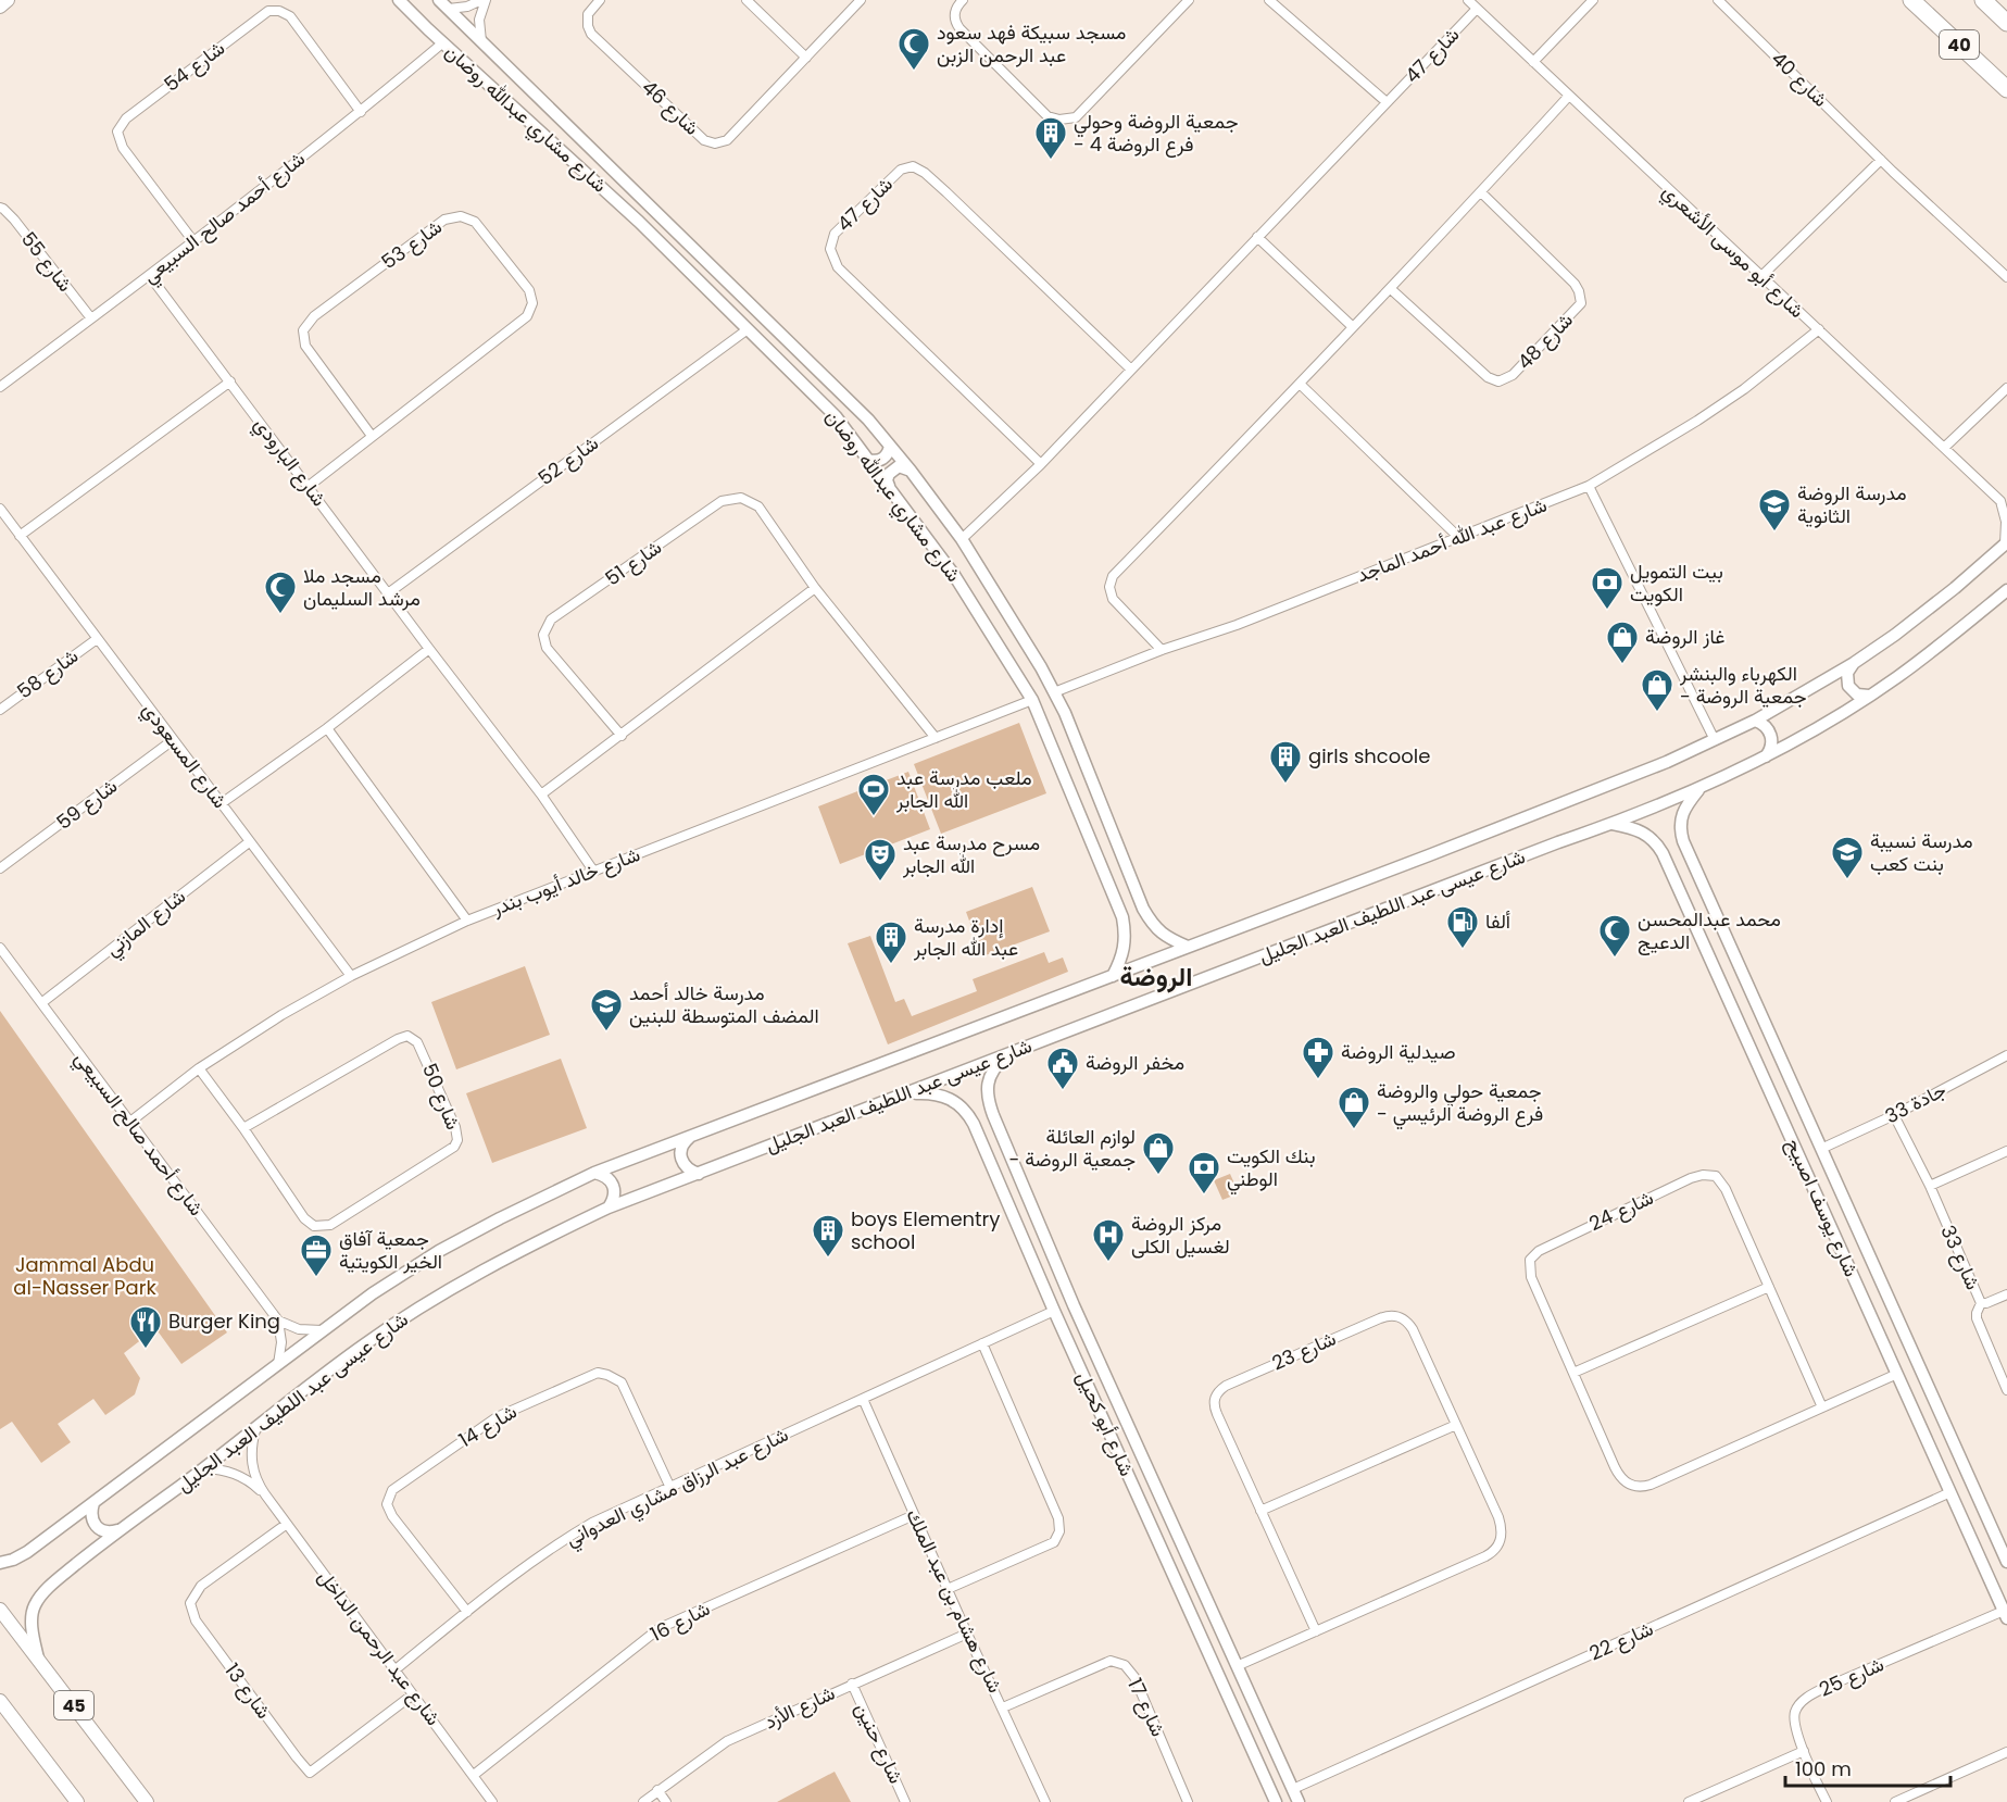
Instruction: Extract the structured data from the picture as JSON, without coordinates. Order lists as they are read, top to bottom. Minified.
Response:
{"streets":{"highway":["40"],"main road":["45"],"street":["شارع 47","شارع 54","شارع 40","شارع 46","شارع مشاري عبدالله روضان","شارع أحمد صالح السبيعي","شارع 53","شارع أبو موسى الأشعري","شارع 55","شارع 48","شارع 52","شارع البارودي","شارع عبد الله أحمد الماجد","شارع 51","شارع 58","شارع المسعودي","شارع 59","شارع خالد أيوب بندر","شارع عيسى عبد اللطيف العبد الجليل","شارع المازني","شارع 50","جادة 33","شارع يوسف اصبيح","شارع 24","شارع 33","شارع 23","شارع أبو كحيل","شارع 14","شارع عبد الرزاق مشاري العدواني","شارع هشام بن عبد الملك","شارع 16","شارع 22","شارع عبد الرحمن الداخل","شارع 25","شارع 13","شارع الأزد","شارع 17","شارع حنين"]},"crossings":[["شارع 47","شارع مشاري عبدالله روضان"],["شارع 47","شارع أبو موسى الأشعري"],["شارع 54","شارع أحمد صالح السبيعي"],["شارع مشاري عبدالله روضان","شارع أحمد صالح السبيعي"],["شارع مشاري عبدالله روضان","شارع 52"],["شارع مشاري عبدالله روضان","شارع عبد الله أحمد الماجد"],["شارع مشاري عبدالله روضان","شارع خالد أيوب بندر"],["شارع مشاري عبدالله روضان","شارع عيسى عبد اللطيف العبد الجليل"],["شارع أحمد صالح السبيعي","شارع 55"],["شارع أحمد صالح السبيعي","شارع البارودي"],["شارع أحمد صالح السبيعي","شارع خالد أيوب بندر"],["شارع أحمد صالح السبيعي","شارع المازني"],["شارع 53","شارع البارودي"],["شارع أبو موسى الأشعري","شارع عبد الله أحمد الماجد"],["شارع أبو موسى الأشعري","شارع عيسى عبد اللطيف العبد الجليل"],["شارع 52","شارع البارودي"],["شارع البارودي","شارع خالد أيوب بندر"],["شارع 51","شارع خالد أيوب بندر"],["شارع 58","شارع المسعودي"],["شارع المسعودي","شارع 59"],["شارع المسعودي","شارع خالد أيوب بندر"],["شارع المسعودي","شارع المازني"],["شارع خالد أيوب بندر","شارع 50"],["شارع عيسى عبد اللطيف العبد الجليل","شارع يوسف اصبيح"],["شارع عيسى عبد اللطيف العبد الجليل","شارع أبو كحيل"],["شارع عيسى عبد اللطيف العبد الجليل","شارع عبد الرحمن الداخل"],["شارع عيسى عبد اللطيف العبد الجليل","45"],["جادة 33","شارع يوسف اصبيح"],["جادة 33","شارع 33"],["شارع يوسف اصبيح","شارع 24"],["شارع يوسف اصبيح","شارع 22"],["شارع يوسف اصبيح","شارع 25"],["شارع 23","شارع أبو كحيل"],["شارع أبو كحيل","شارع عبد الرزاق مشاري العدواني"],["شارع أبو كحيل","شارع 22"],["شارع 14","شارع عبد الرزاق مشاري العدواني"],["شارع عبد الرزاق مشاري العدواني","شارع هشام بن عبد الملك"],["شارع عبد الرزاق مشاري العدواني","شارع عبد الرحمن الداخل"],["شارع هشام بن عبد الملك","شارع 16"],["شارع هشام بن عبد الملك","شارع الأزد"],["شارع هشام بن عبد الملك","شارع 17"],["شارع 16","شارع عبد الرحمن الداخل"],["شارع عبد الرحمن الداخل","شارع 13"],["شارع الأزد","شارع حنين"]],"districts":["الروضة"],"parks":["Jammal Abdu al-Nasser Park"],"places":{"mosque":["مسجد سبيكة فهد سعود عبد الرحمن الزبن","مسجد ملا مرشد السليمان","محمد عبدالمحسن الدعيج"],"building":["جمعية الروضة وحولي - فرع الروضة 4","girls shcoole","إدارة مدرسة عبد الله الجابر","boys Elementry school"],"school or university":["مدرسة الروضة الثانوية","مدرسة نسيبة بنت كعب","مدرسة خالد أحمد المضف المتوسطة للبنين"],"bank":["بيت التمويل الكويت","بنك الكويت الوطني"],"shop":["غاز الروضة","الكهرباء والبنشر - جمعية الروضة","جمعية حولي والروضة - فرع الروضة الرئيسي","لوازم العائلة - جمعية الروضة"],"sports":["ملعب مدرسة عبد الله الجابر"],"theatre":["مسرح مدرسة عبد الله الجابر"],"fuel station":["ألفا"],"pharmacy":["صيدلية الروضة"],"public building":["مخفر الروضة"],"hospital":["مركز الروضة لغسيل الكلى"],"office":["جمعية آفاق الخير الكويتية"],"restaurant":["Burger King"]},"scale_bar":"100 m"}
